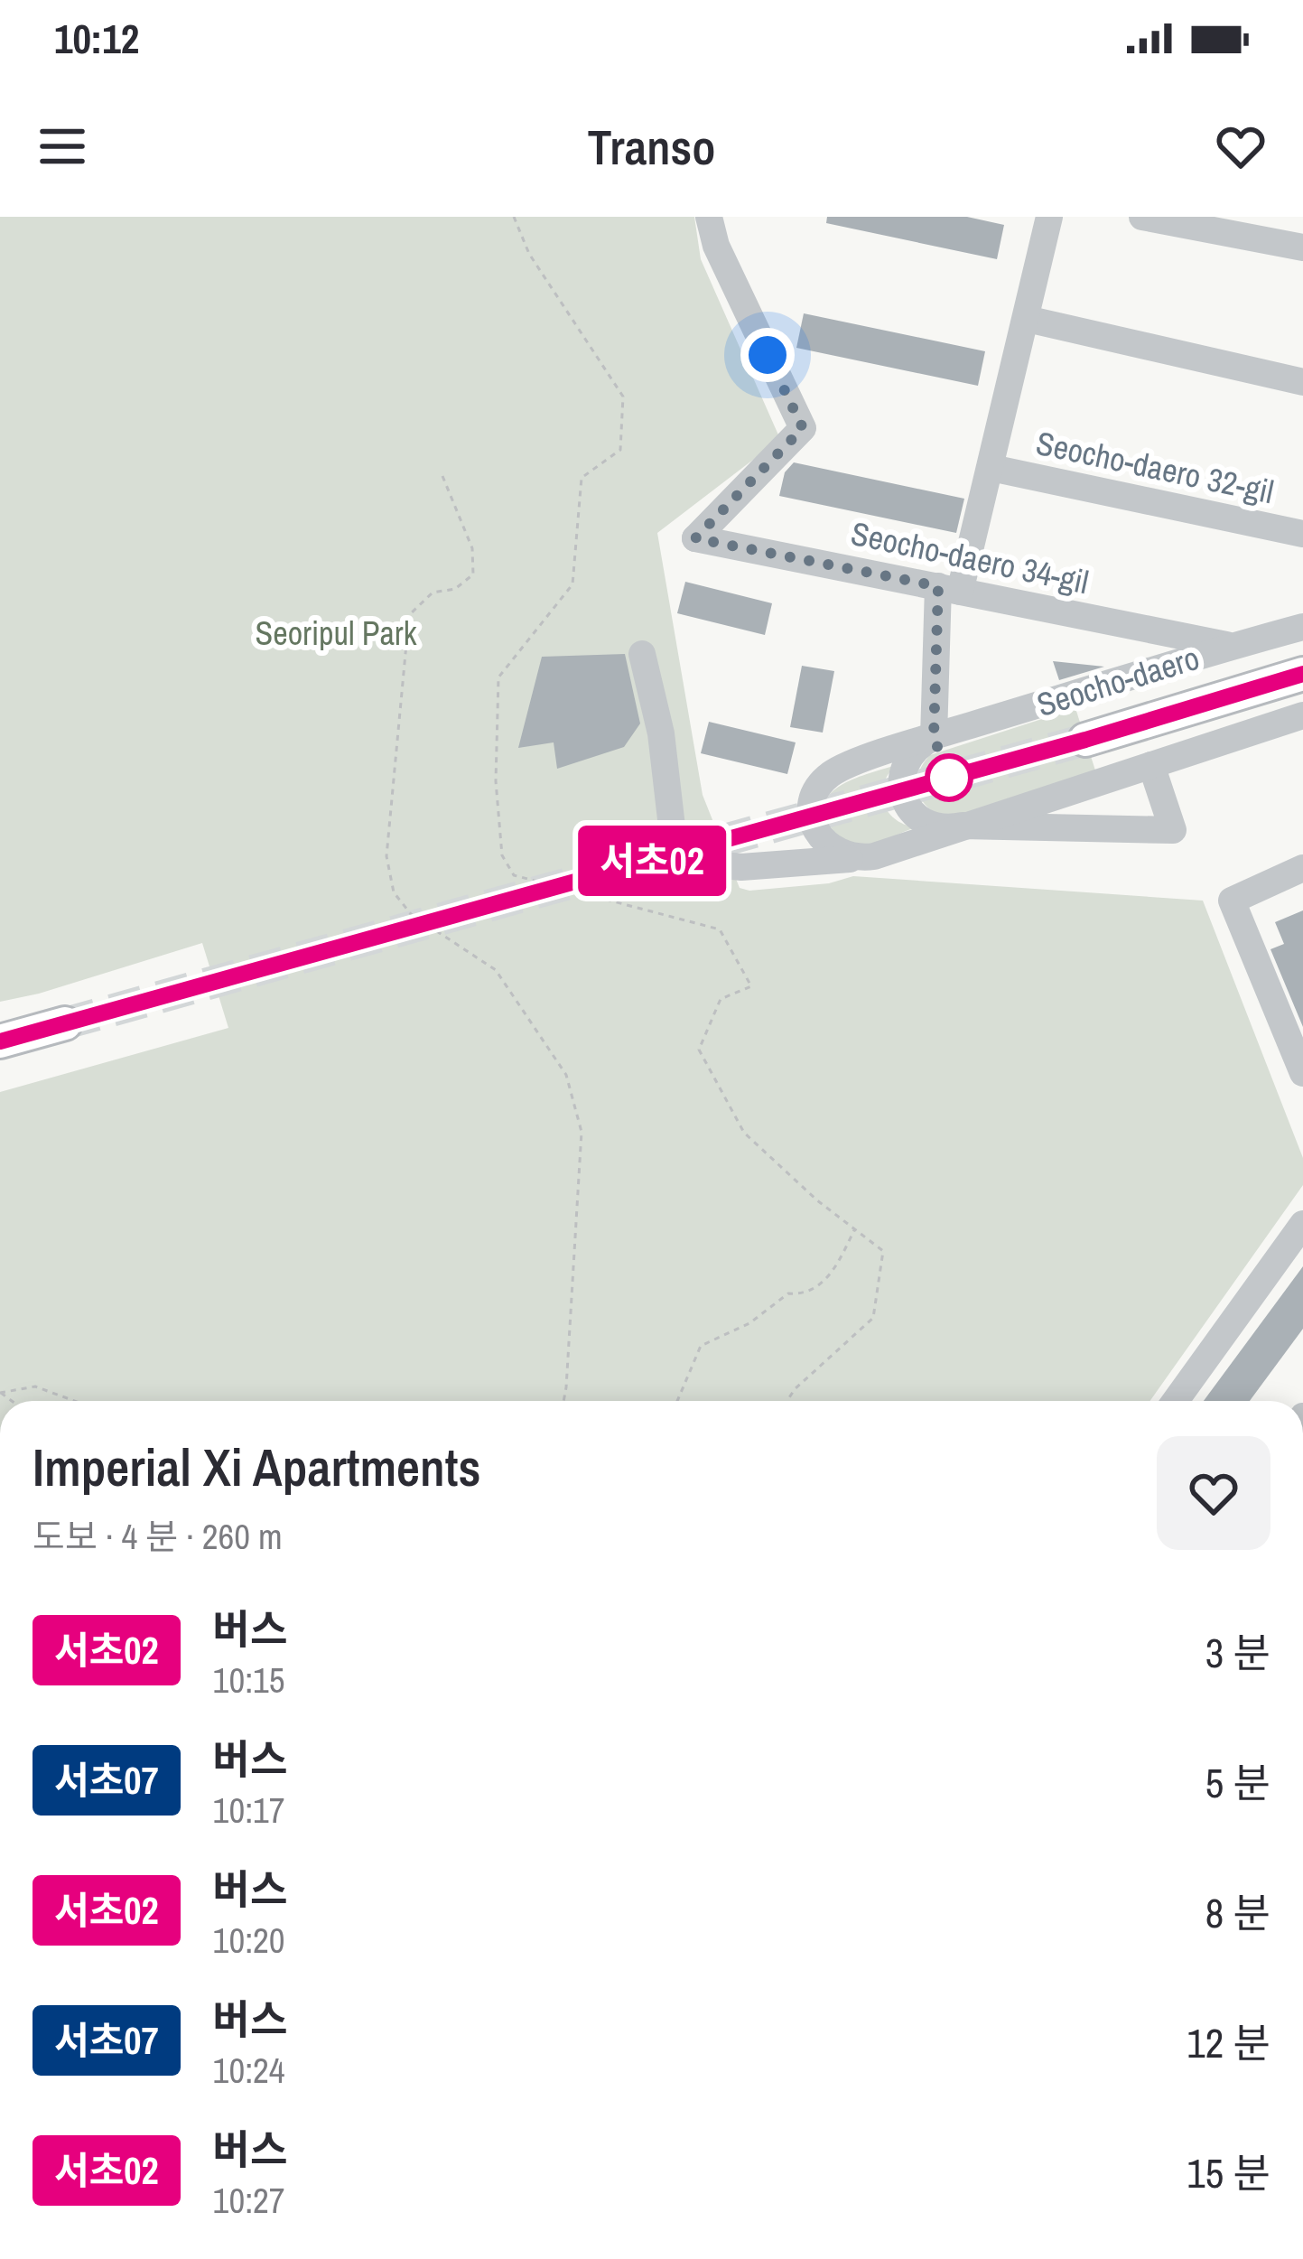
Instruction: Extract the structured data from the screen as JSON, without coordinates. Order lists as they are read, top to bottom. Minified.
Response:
{"streets":{"main road":["Seocho-daero"],"street":["Seocho-daero 32-gil","Seocho-daero 34-gil"]},"crossings":[["Seocho-daero 34-gil","Seocho-daero"]],"parks":["Seoripul Park"],"lines":["bus line 서초02"],"page":{"status":"10:12","header":"Transo","on_map":"서초02","heading":["Imperial Xi Apartments","도보 · 4 분 · 260 m"],"list":[{"mark":"서초02","name":"버스","note":"10:15","value":"3 분"},{"mark":"서초07","name":"버스","note":"10:17","value":"5 분"},{"mark":"서초02","name":"버스","note":"10:20","value":"8 분"},{"mark":"서초07","name":"버스","note":"10:24","value":"12 분"},{"mark":"서초02","name":"버스","note":"10:27","value":"15 분"}]}}
